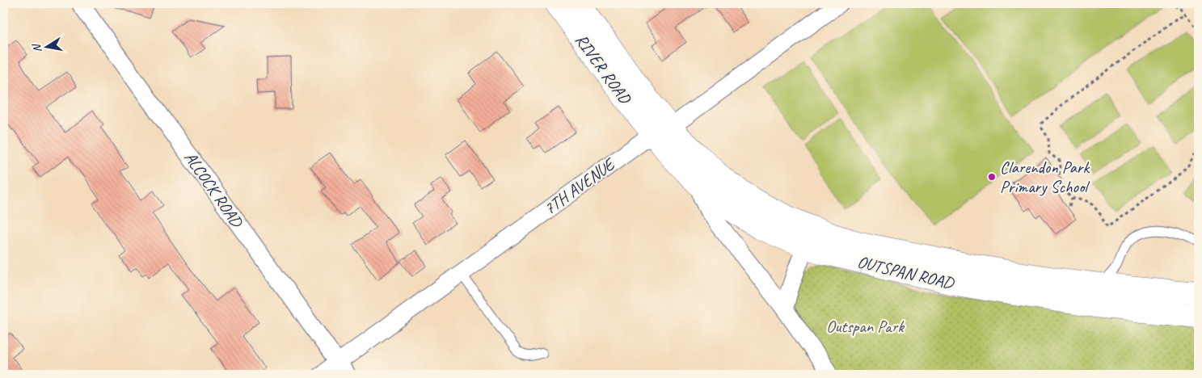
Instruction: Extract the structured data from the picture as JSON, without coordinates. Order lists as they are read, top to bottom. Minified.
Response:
{"streets":{"main road":["RIVER ROAD","OUTSPAN ROAD"],"street":["7TH AVENUE","ALCOCK ROAD"]},"crossings":[["RIVER ROAD","7TH AVENUE"],["RIVER ROAD","OUTSPAN ROAD"],["7TH AVENUE","ALCOCK ROAD"],["7TH AVENUE","OUTSPAN ROAD"]],"parks":["Outspan Park"],"places":["Clarendon Park Primary School"],"north":"left"}
